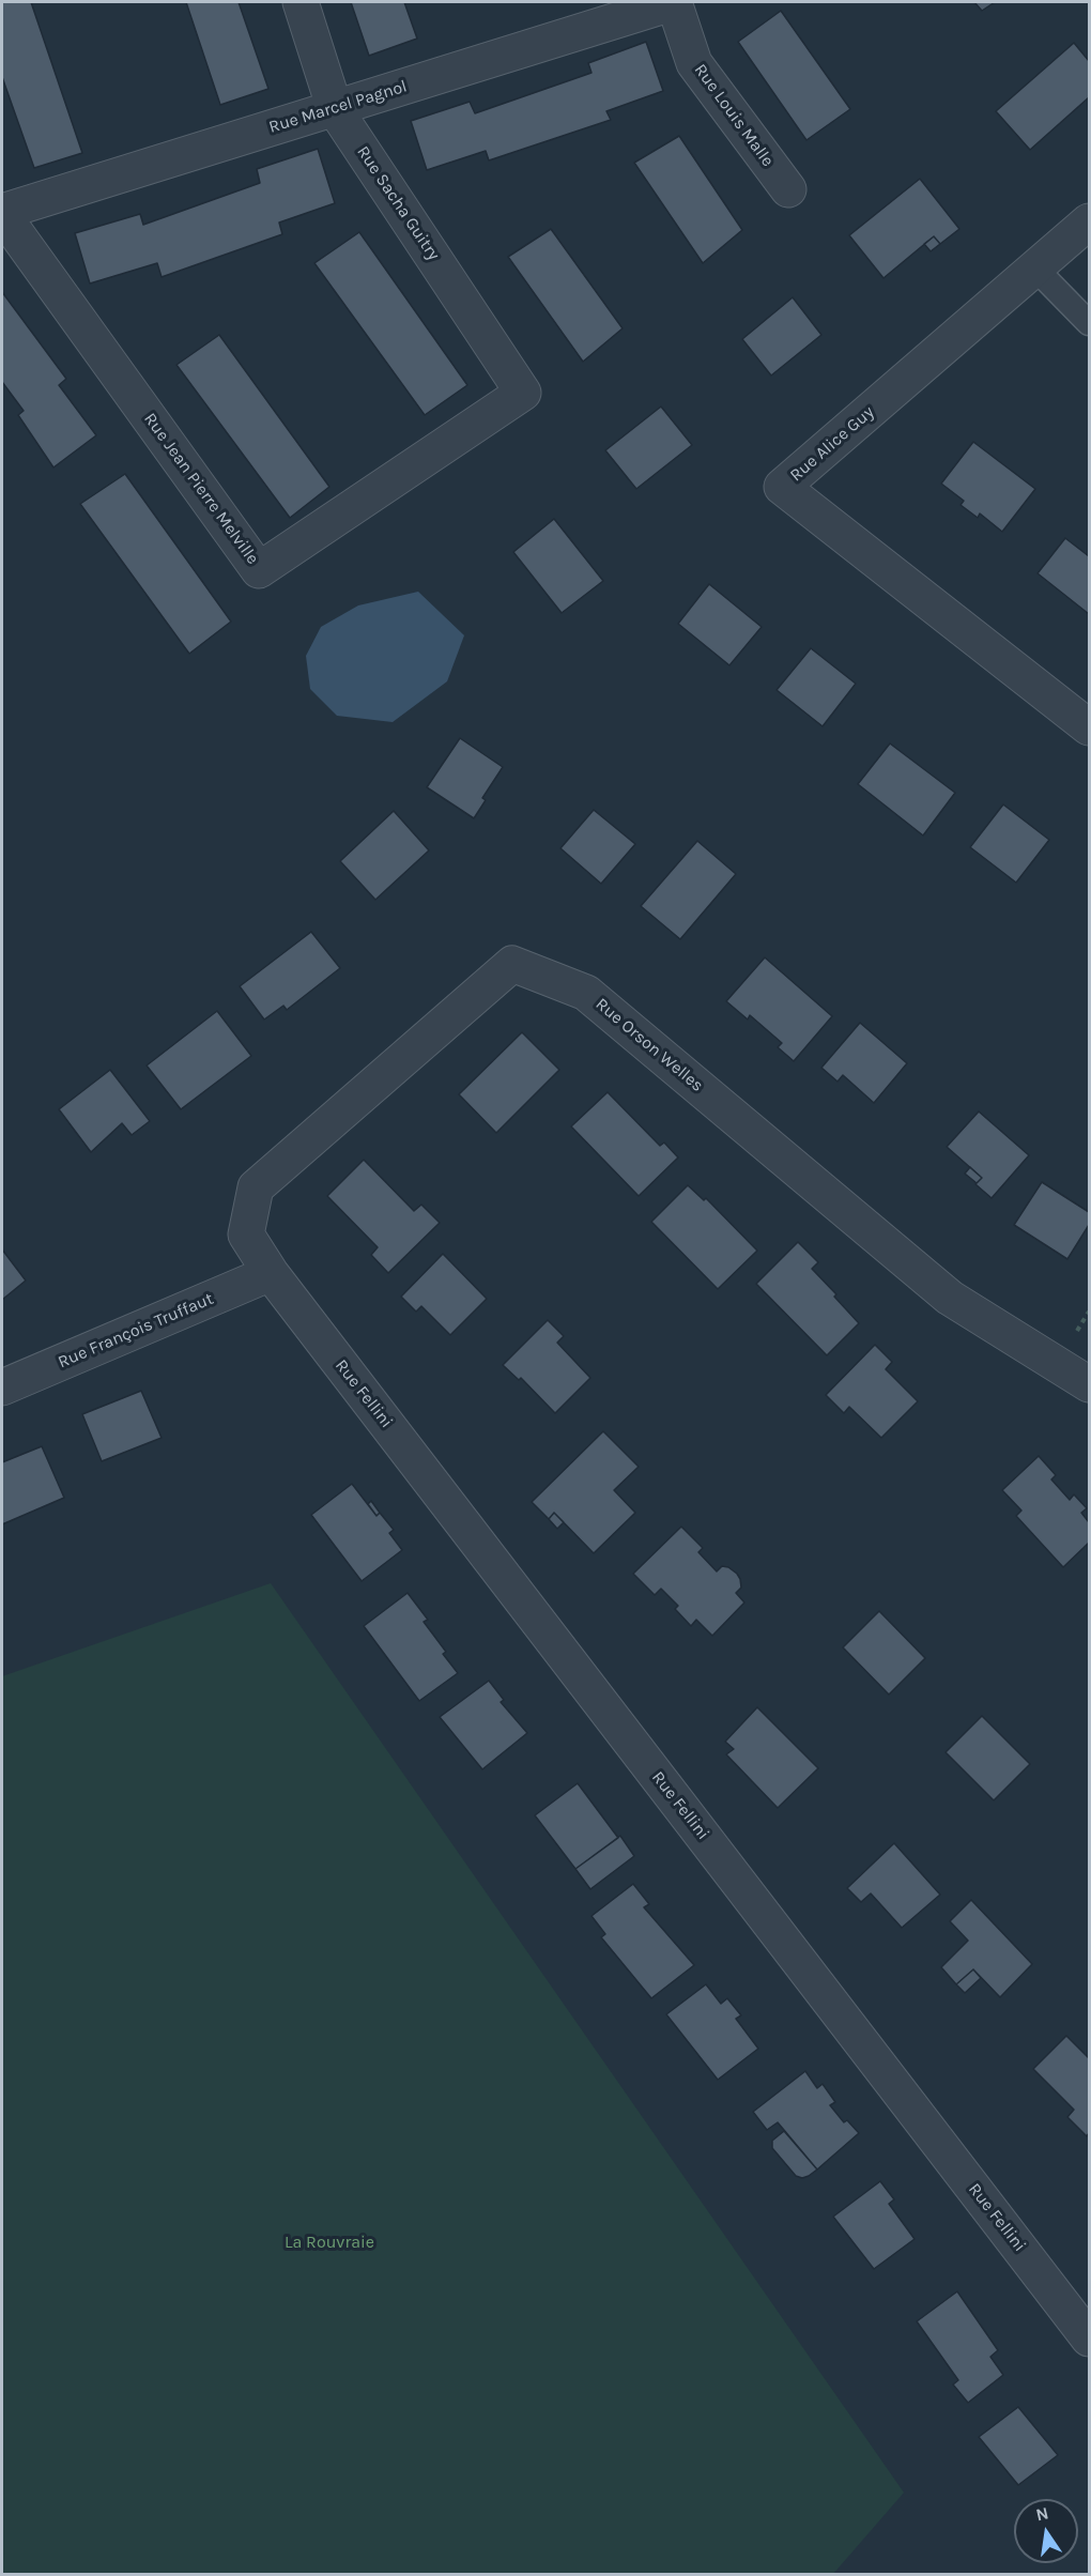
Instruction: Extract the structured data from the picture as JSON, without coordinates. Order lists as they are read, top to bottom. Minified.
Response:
{"streets":{"street":["Rue Marcel Pagnol","Rue Louis Malle","Rue Sacha Guitry","Rue Alice Guy","Rue Jean Pierre Melville","Rue Orson Welles","Rue François Truffaut","Rue Fellini"]},"crossings":[["Rue Marcel Pagnol","Rue Louis Malle"],["Rue Marcel Pagnol","Rue Sacha Guitry"],["Rue Marcel Pagnol","Rue Jean Pierre Melville"],["Rue Sacha Guitry","Rue Jean Pierre Melville"],["Rue Orson Welles","Rue François Truffaut"],["Rue Orson Welles","Rue Fellini"],["Rue François Truffaut","Rue Fellini"]],"parks":["La Rouvraie"],"north":"top"}
